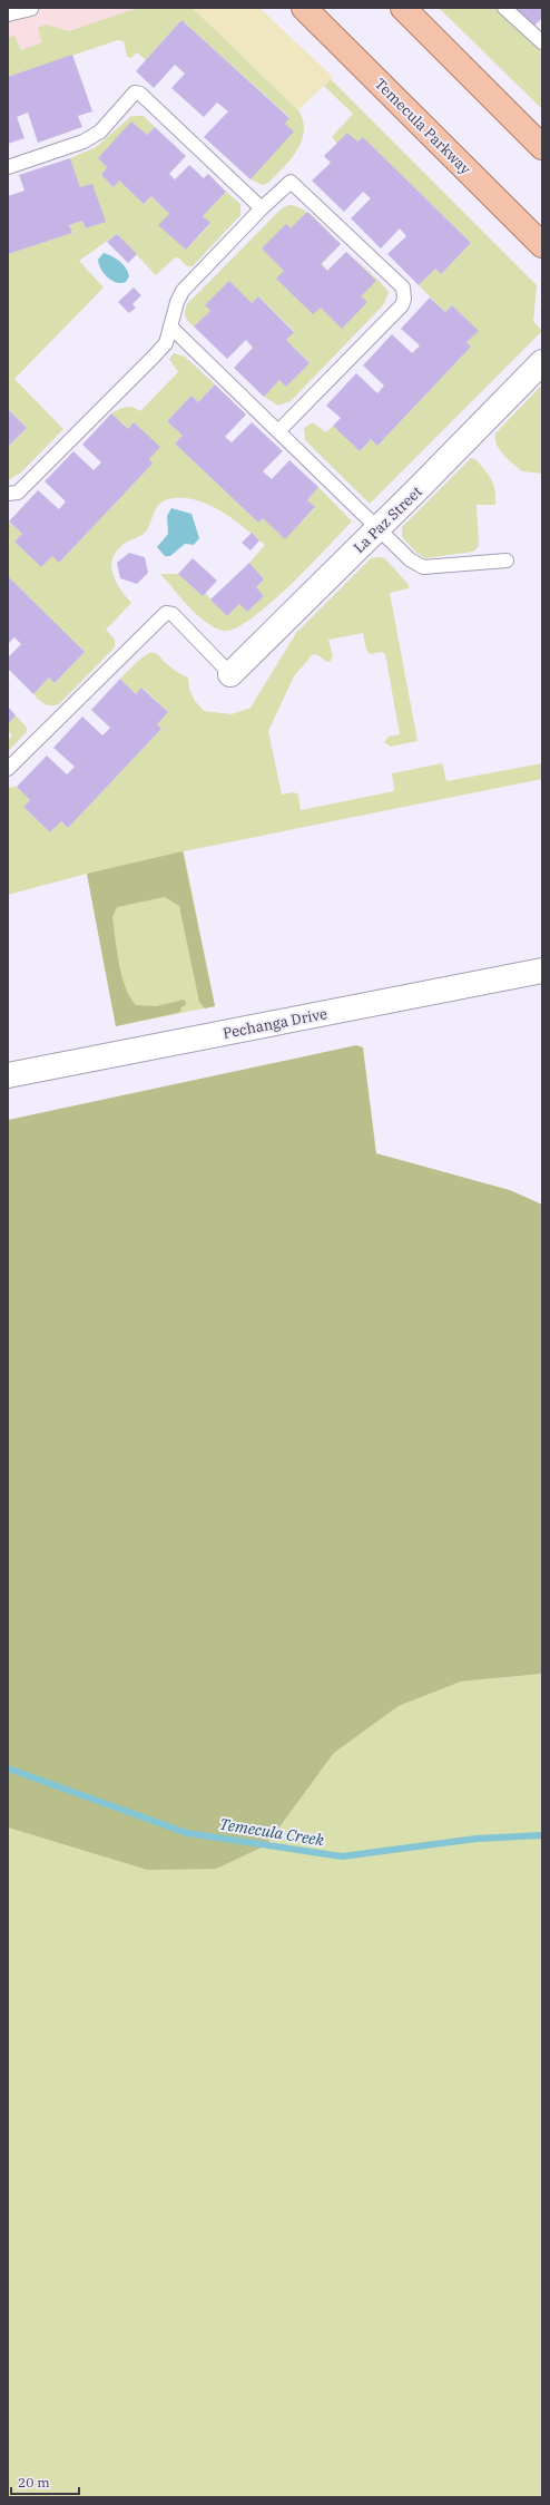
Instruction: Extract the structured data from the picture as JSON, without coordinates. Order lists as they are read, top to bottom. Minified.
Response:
{"streets":{"main road":["Temecula Parkway"],"street":["La Paz Street","Pechanga Drive"]},"water":["Temecula Creek"],"scale_bar":"20 m"}
